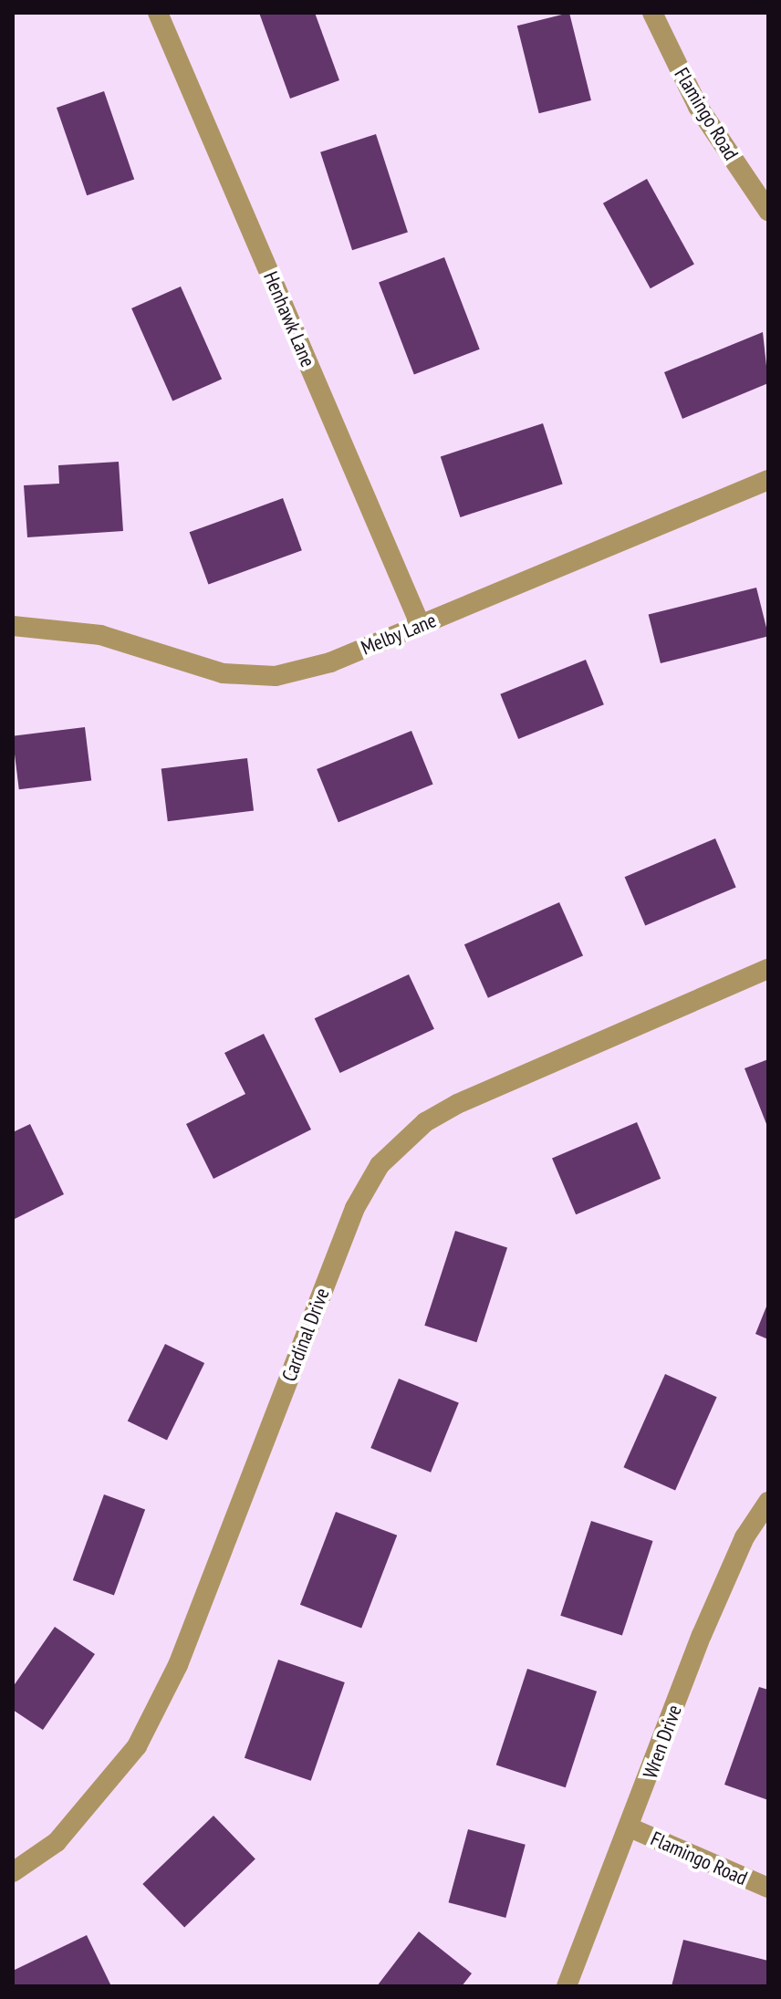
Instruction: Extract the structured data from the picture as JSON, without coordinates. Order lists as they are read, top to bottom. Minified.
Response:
{"streets":{"street":["Flamingo Road","Henhawk Lane","Melby Lane","Cardinal Drive","Wren Drive"]},"crossings":[["Flamingo Road","Wren Drive"],["Henhawk Lane","Melby Lane"]]}
